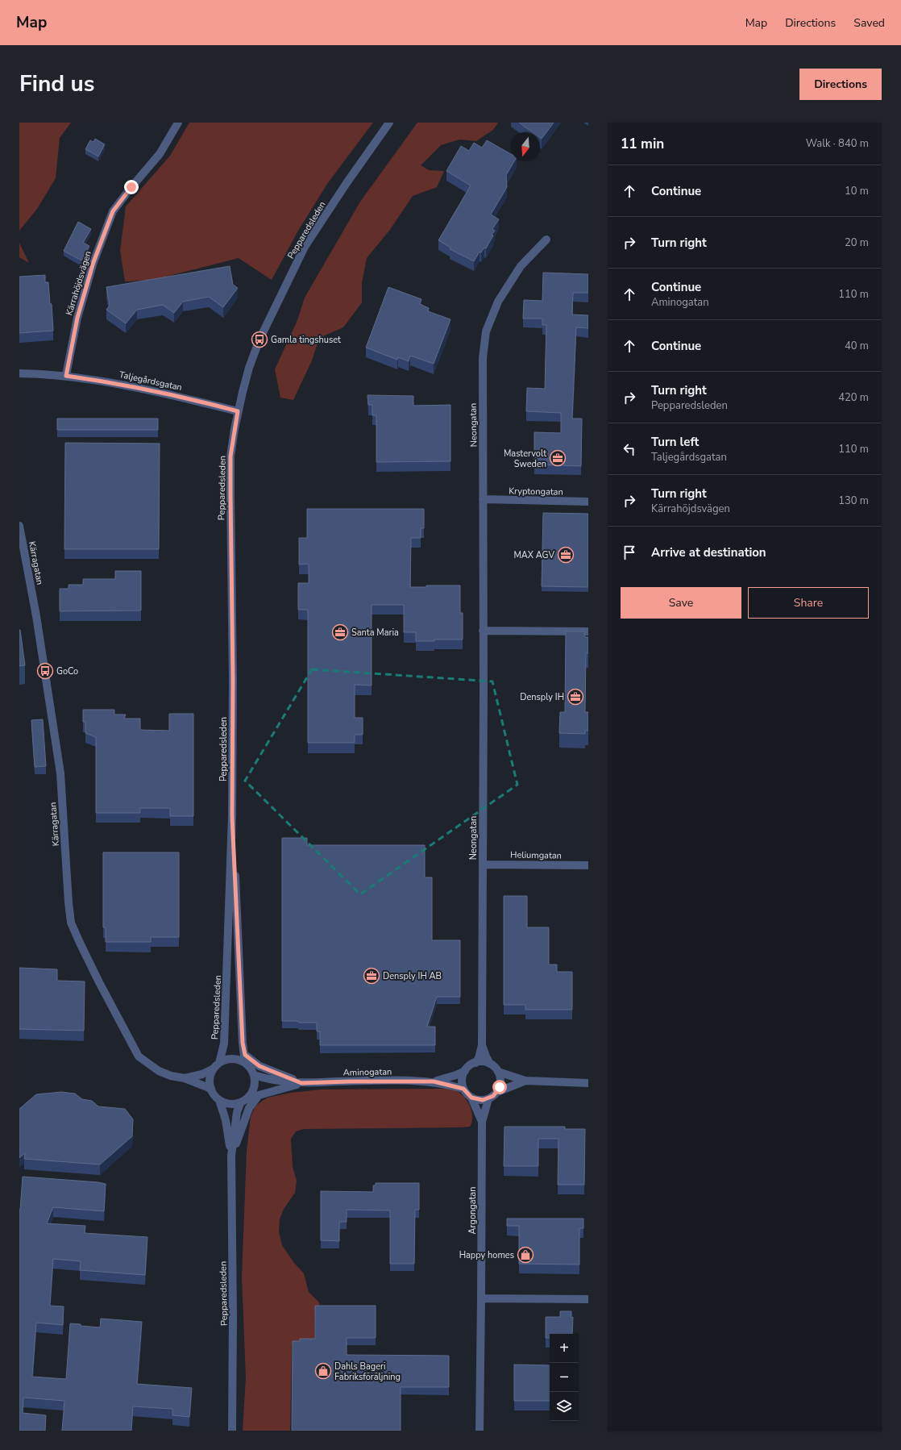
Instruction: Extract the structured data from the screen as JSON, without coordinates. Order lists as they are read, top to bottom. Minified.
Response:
{"streets":{"street":["Pepparedsleden","Kärrahöjdsvägen","Taljegårdsgatan","Neongatan","Kryptongatan","Kärragatan","Heliumgatan","Aminogatan","Argongatan"]},"crossings":[["Pepparedsleden","Taljegårdsgatan"],["Pepparedsleden","Kärragatan"],["Pepparedsleden","Aminogatan"],["Kärrahöjdsvägen","Taljegårdsgatan"],["Neongatan","Kryptongatan"],["Neongatan","Heliumgatan"],["Neongatan","Aminogatan"],["Neongatan","Argongatan"],["Kärragatan","Aminogatan"],["Aminogatan","Argongatan"]],"places":{"bus stop":["Gamla tingshuset","GoCo"],"office":["Mastervolt Sweden","MAX AGV","Santa Maria","Densply IH","Densply IH AB"],"shop":["Happy homes","Dahls Bageri Fabriksföräljning"]},"north":"bottom","page":{"header":"Map","nav":["Map","Directions","Saved"],"title":"Find us","buttons":["Directions",["Save","Share"]],"heading":["11 min","Walk · 840 m"],"list":[["Continue","10 m"],["Turn right","20 m"],["Continue","Aminogatan","110 m"],["Continue","40 m"],["Turn right","Pepparedsleden","420 m"],["Turn left","Taljegårdsgatan","110 m"],["Turn right","Kärrahöjdsvägen","130 m"],"Arrive at destination"],"map_buttons":["+","−"]}}
